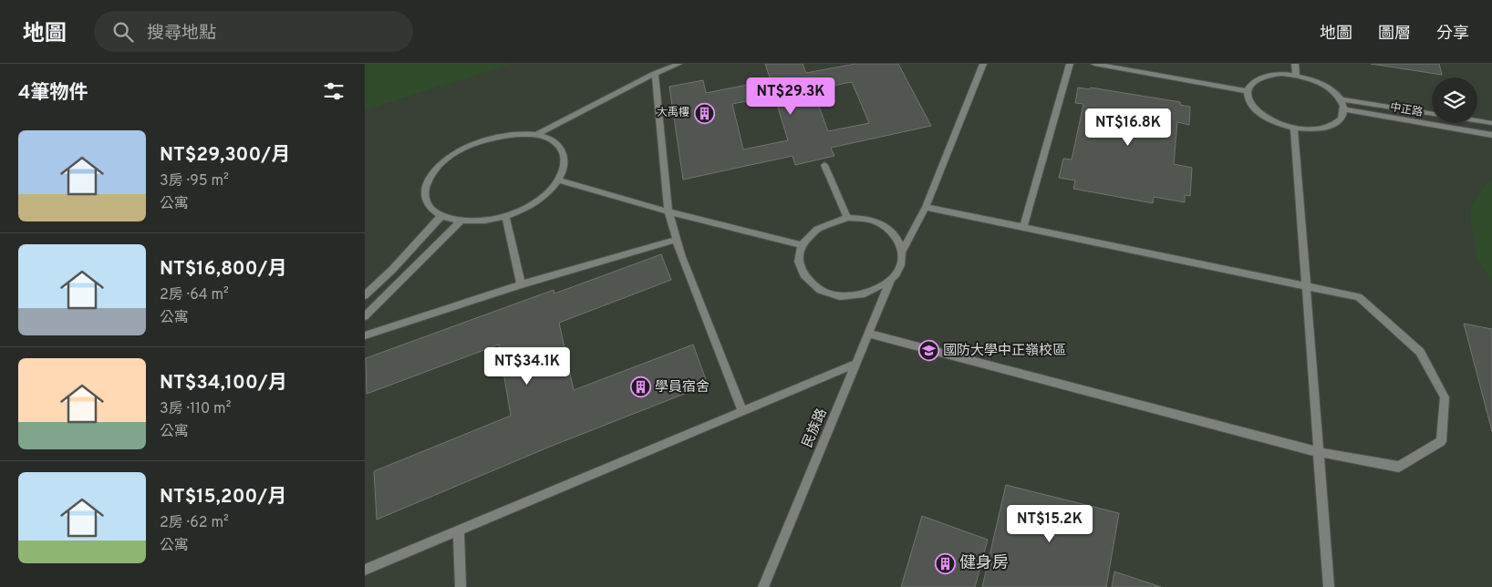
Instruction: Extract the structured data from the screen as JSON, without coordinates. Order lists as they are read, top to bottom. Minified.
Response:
{"streets":{"lane":["中正路","民族路"]},"places":{"building":["大禹樓","學員宿舍","健身房"],"school or university":["國防大學中正嶺校區"]},"page":{"header":"地圖","search":"搜尋地點","nav":["地圖","圖層","分享"],"heading":"4筆物件","price":["NT$29.3K","NT$16.8K","NT$34.1K","NT$15.2K"],"list":[{"name":"NT$29,300/月","note":"3房 · 95 m² · 公寓"},{"name":"NT$16,800/月","note":"2房 · 64 m² · 公寓"},{"name":"NT$34,100/月","note":"3房 · 110 m² · 公寓"},{"name":"NT$15,200/月","note":"2房 · 62 m² · 公寓"}]}}
